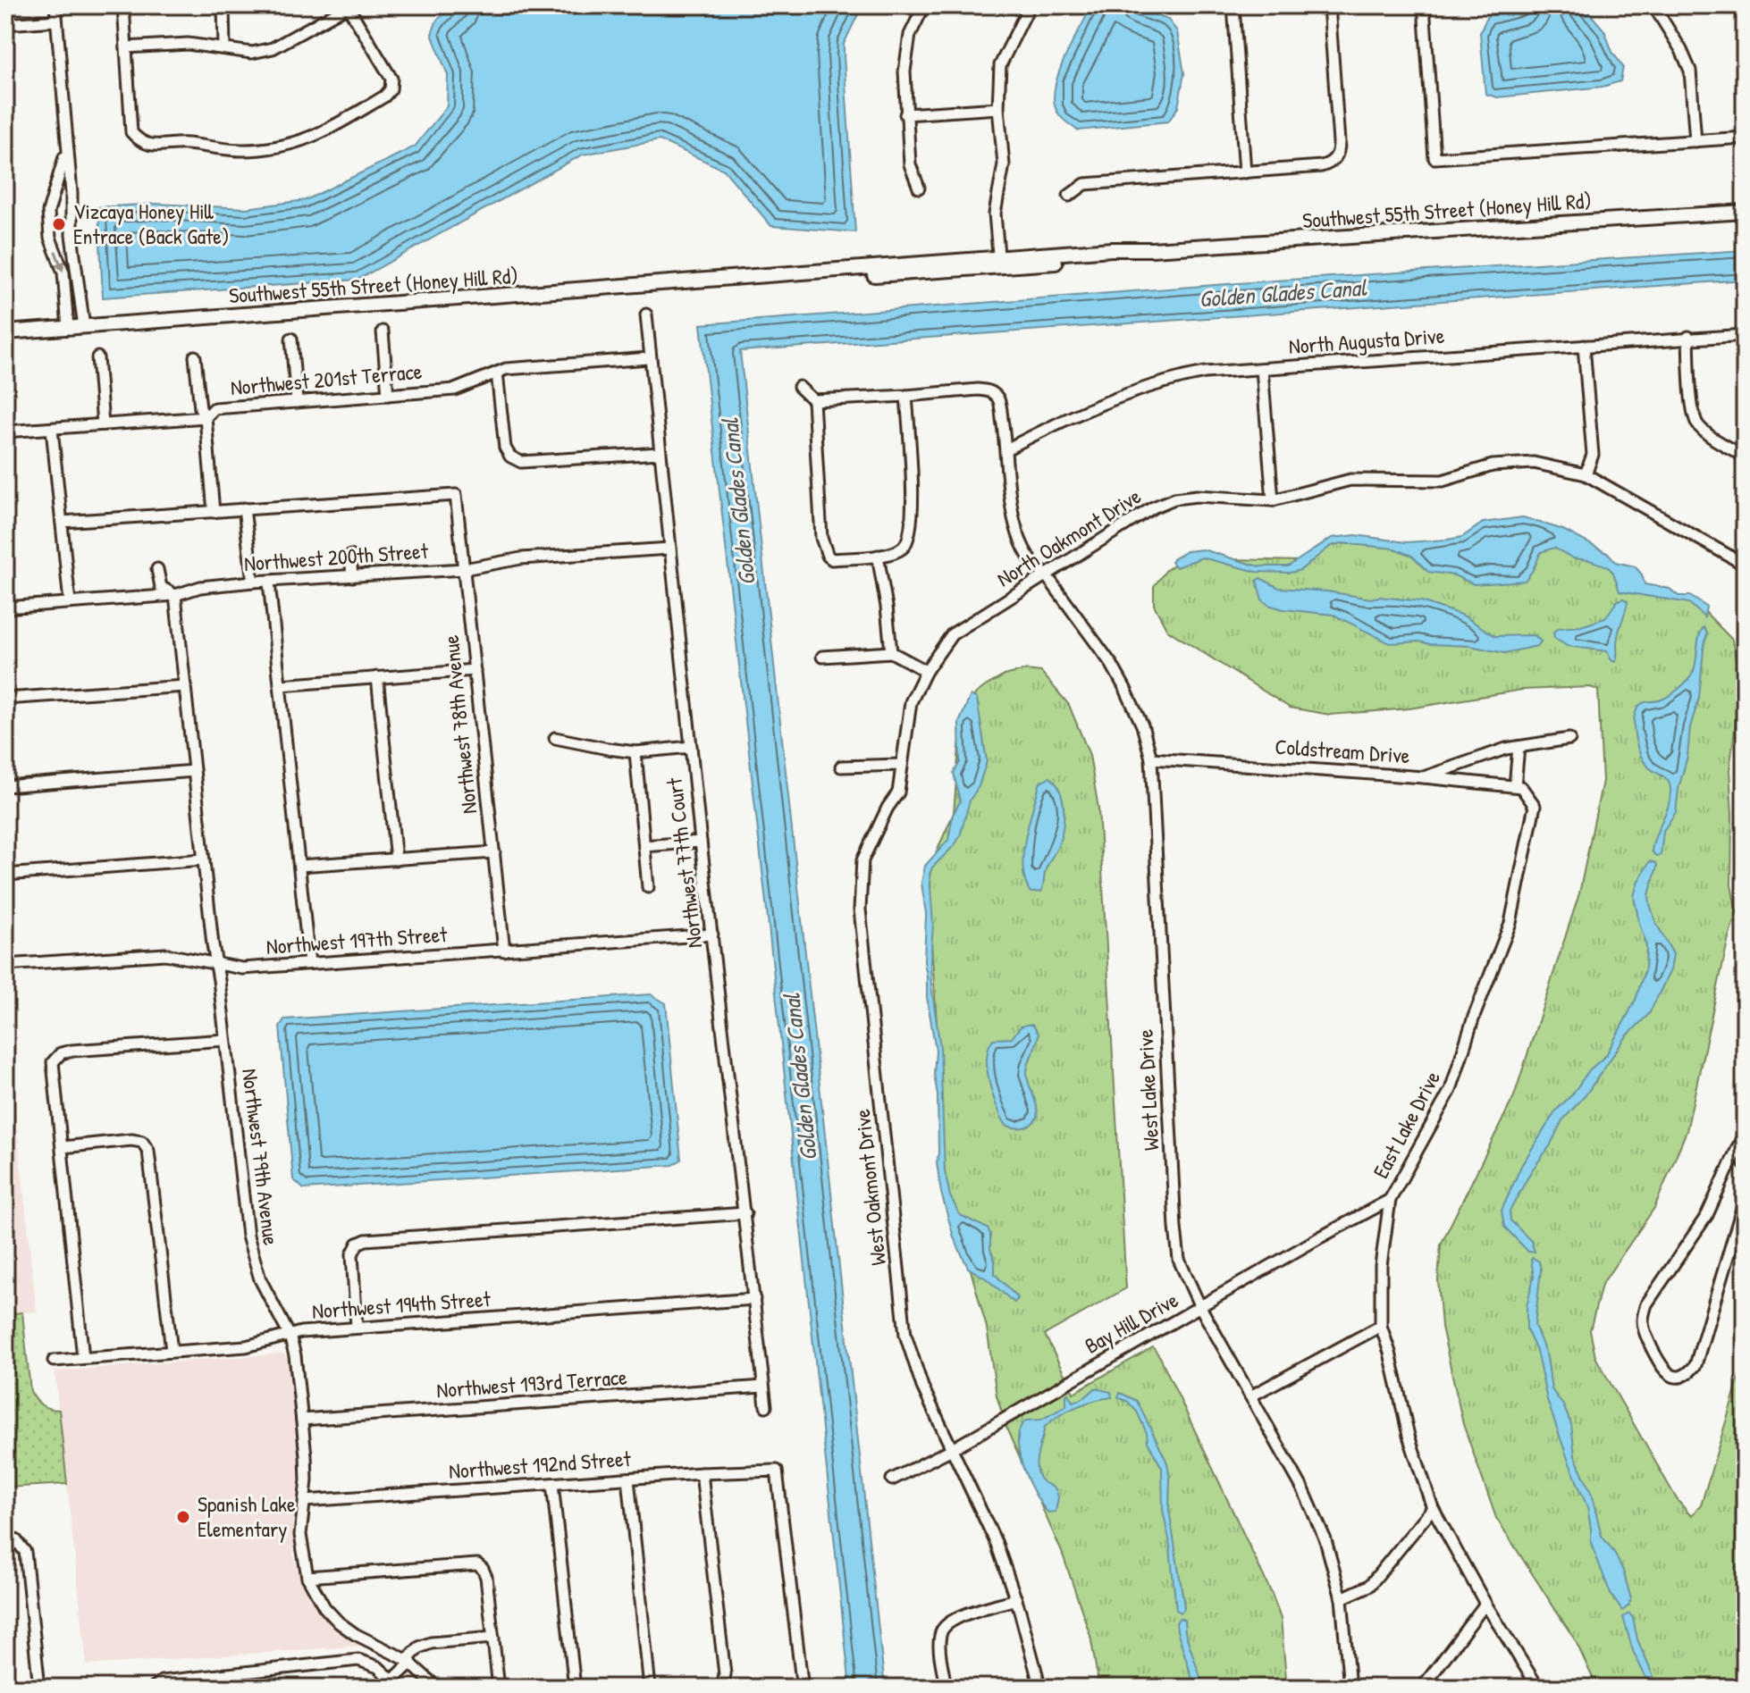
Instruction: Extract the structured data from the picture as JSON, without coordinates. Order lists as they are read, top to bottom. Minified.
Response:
{"streets":{"street":["Southwest 55th Street (Honey Hill Rd)","North Augusta Drive","Northwest 201st Terrace","North Oakmont Drive","Northwest 200th Street","Northwest 78th Avenue","Coldstream Drive","Northwest 77th Court","Northwest 197th Street","West Lake Drive","East Lake Drive","Northwest 79th Avenue","West Oakmont Drive","Northwest 194th Street","Bay Hill Drive","Northwest 193rd Terrace","Northwest 192nd Street"]},"crossings":[["North Augusta Drive","West Lake Drive"],["Northwest 201st Terrace","Northwest 77th Court"],["North Oakmont Drive","West Lake Drive"],["North Oakmont Drive","West Oakmont Drive"],["Northwest 200th Street","Northwest 78th Avenue"],["Northwest 200th Street","Northwest 77th Court"],["Northwest 200th Street","Northwest 79th Avenue"],["Northwest 78th Avenue","Northwest 197th Street"],["Coldstream Drive","West Lake Drive"],["Northwest 77th Court","Northwest 197th Street"],["Northwest 77th Court","Northwest 194th Street"],["Northwest 77th Court","Northwest 193rd Terrace"],["Northwest 197th Street","Northwest 79th Avenue"],["West Lake Drive","Bay Hill Drive"],["East Lake Drive","Bay Hill Drive"],["Northwest 79th Avenue","Northwest 194th Street"],["Northwest 79th Avenue","Northwest 193rd Terrace"],["Northwest 79th Avenue","Northwest 192nd Street"],["West Oakmont Drive","Bay Hill Drive"]],"water":["Golden Glades Canal"],"places":["Vizcaya Honey Hill Entrace (Back Gate)","Spanish Lake Elementary"]}
